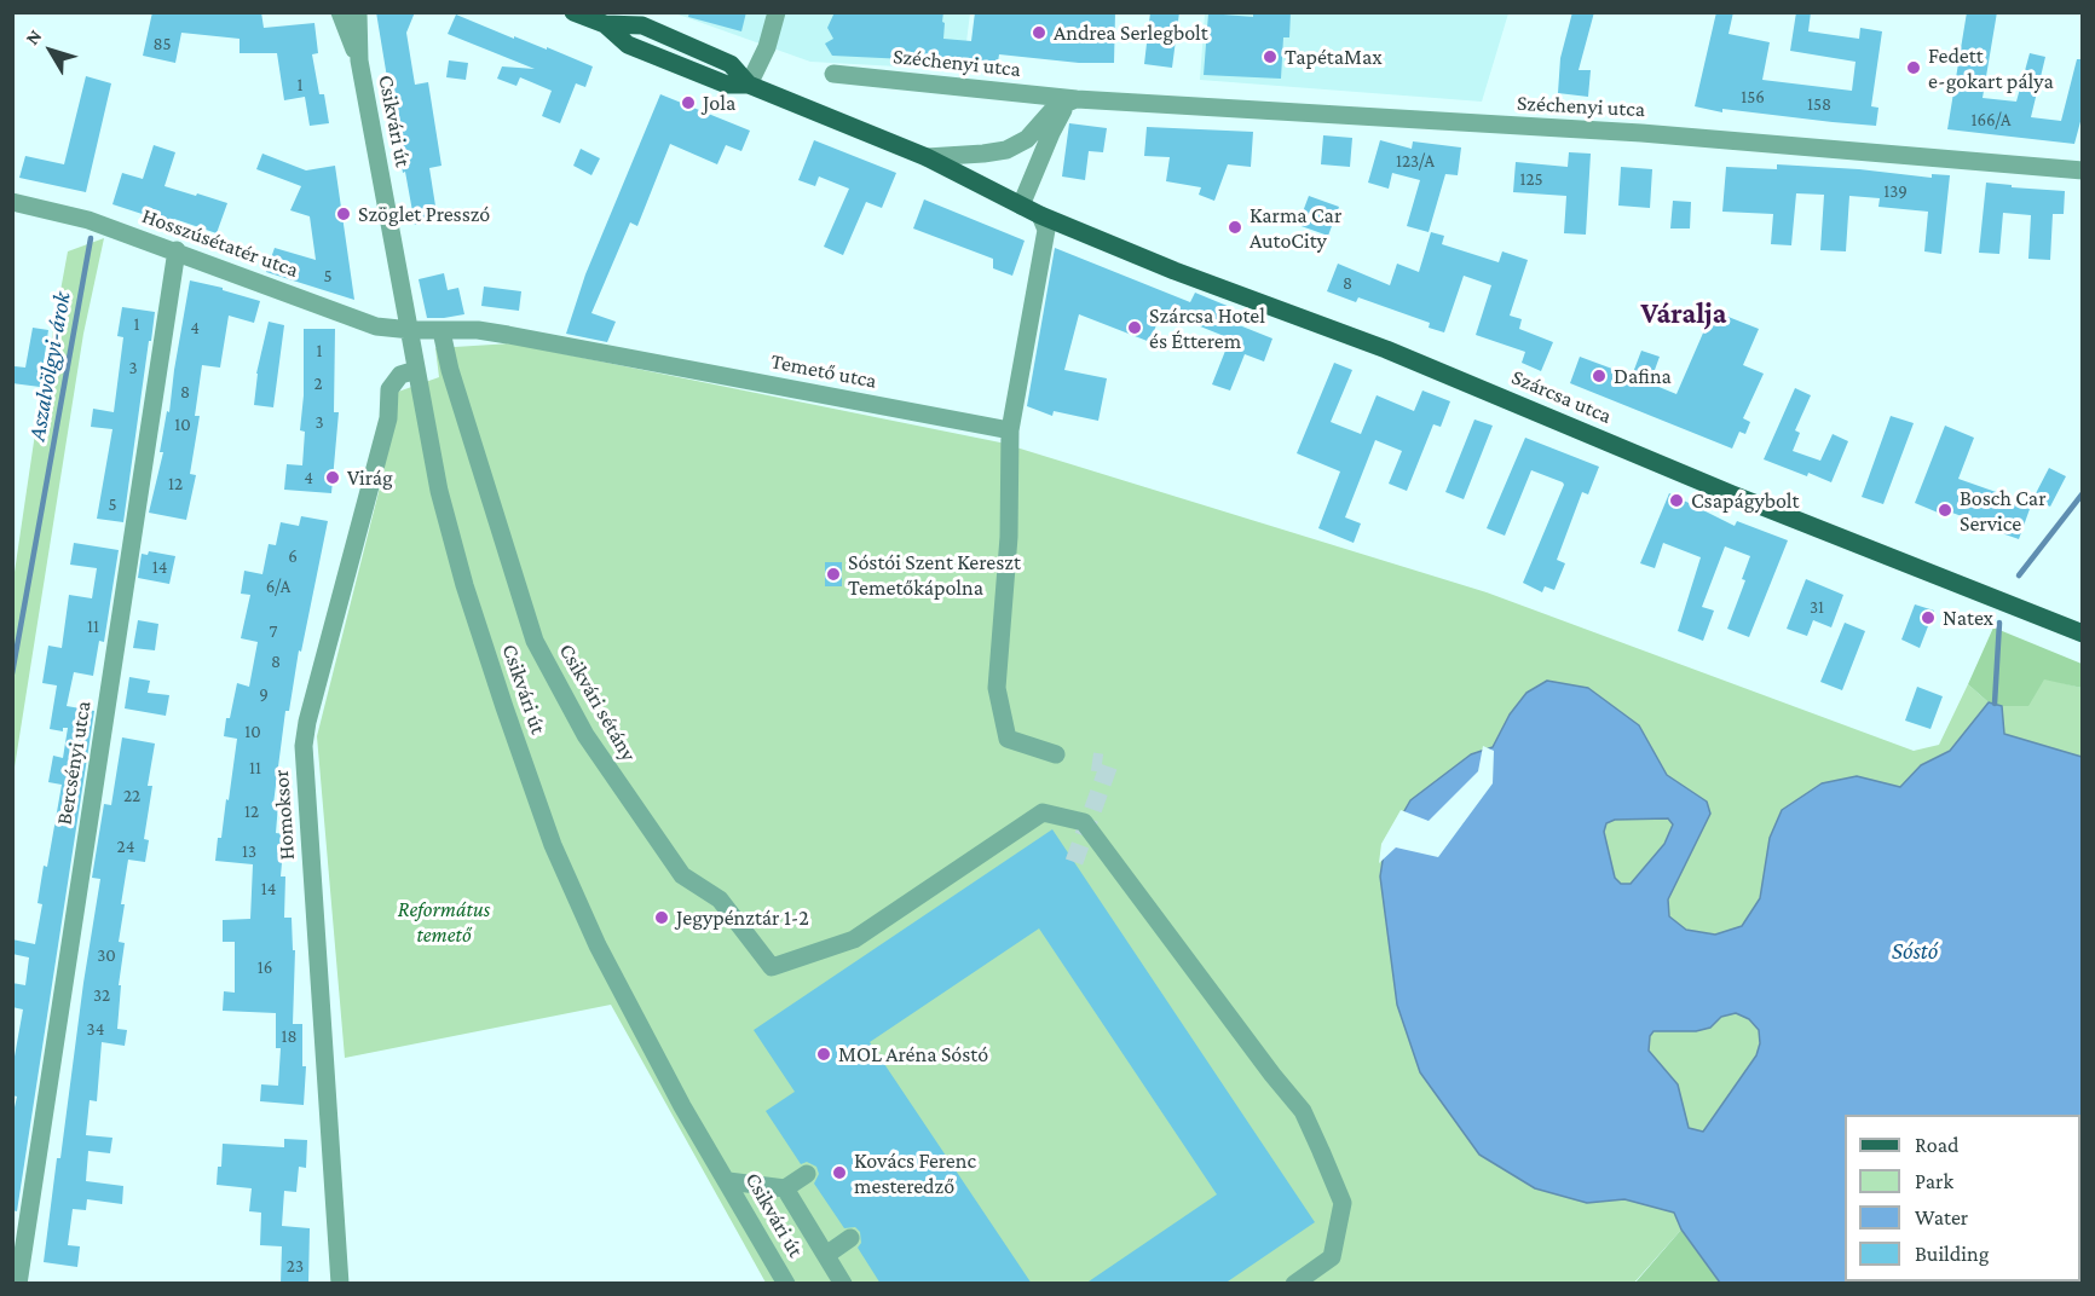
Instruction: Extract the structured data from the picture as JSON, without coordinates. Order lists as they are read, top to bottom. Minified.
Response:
{"streets":{"main road":["Szárcsa utca"],"street":["Széchenyi utca","Csikvári út","Hosszúsétatér utca","Temető utca","Csikvári sétány","Bercsényi utca","Homoksor"]},"crossings":[["Csikvári út","Hosszúsétatér utca"],["Csikvári út","Temető utca"],["Csikvári út","Homoksor"],["Hosszúsétatér utca","Temető utca"],["Hosszúsétatér utca","Bercsényi utca"],["Temető utca","Csikvári sétány"]],"districts":["Váralja"],"water":["Aszalvölgyi-árok","Sóstó"],"parks":["Református temető"],"places":["Andrea Serlegbolt","TapétaMax","Fedett e-gokart pálya","Jola","Szöglet Presszó","Karma Car AutoCity","Szárcsa Hotel és Étterem","Dafina","Virág","Csapágybolt","Bosch Car Service","Sóstói Szent Kereszt Temetőkápolna","Natex","Jegypénztár 1-2","MOL Aréna Sóstó","Kovács Ferenc mesteredző"],"house_numbers":["85","1","156","158","166/A","123/A","125","139","5","8","1","4","1","3","2","8","3","10","4","12","5","6","14","6/A","31","11","7","8","9","10","11","22","12","24","13","14","30","16","32","34","18","23"],"legend":["Road","Park","Water","Building"],"north":"top left"}
